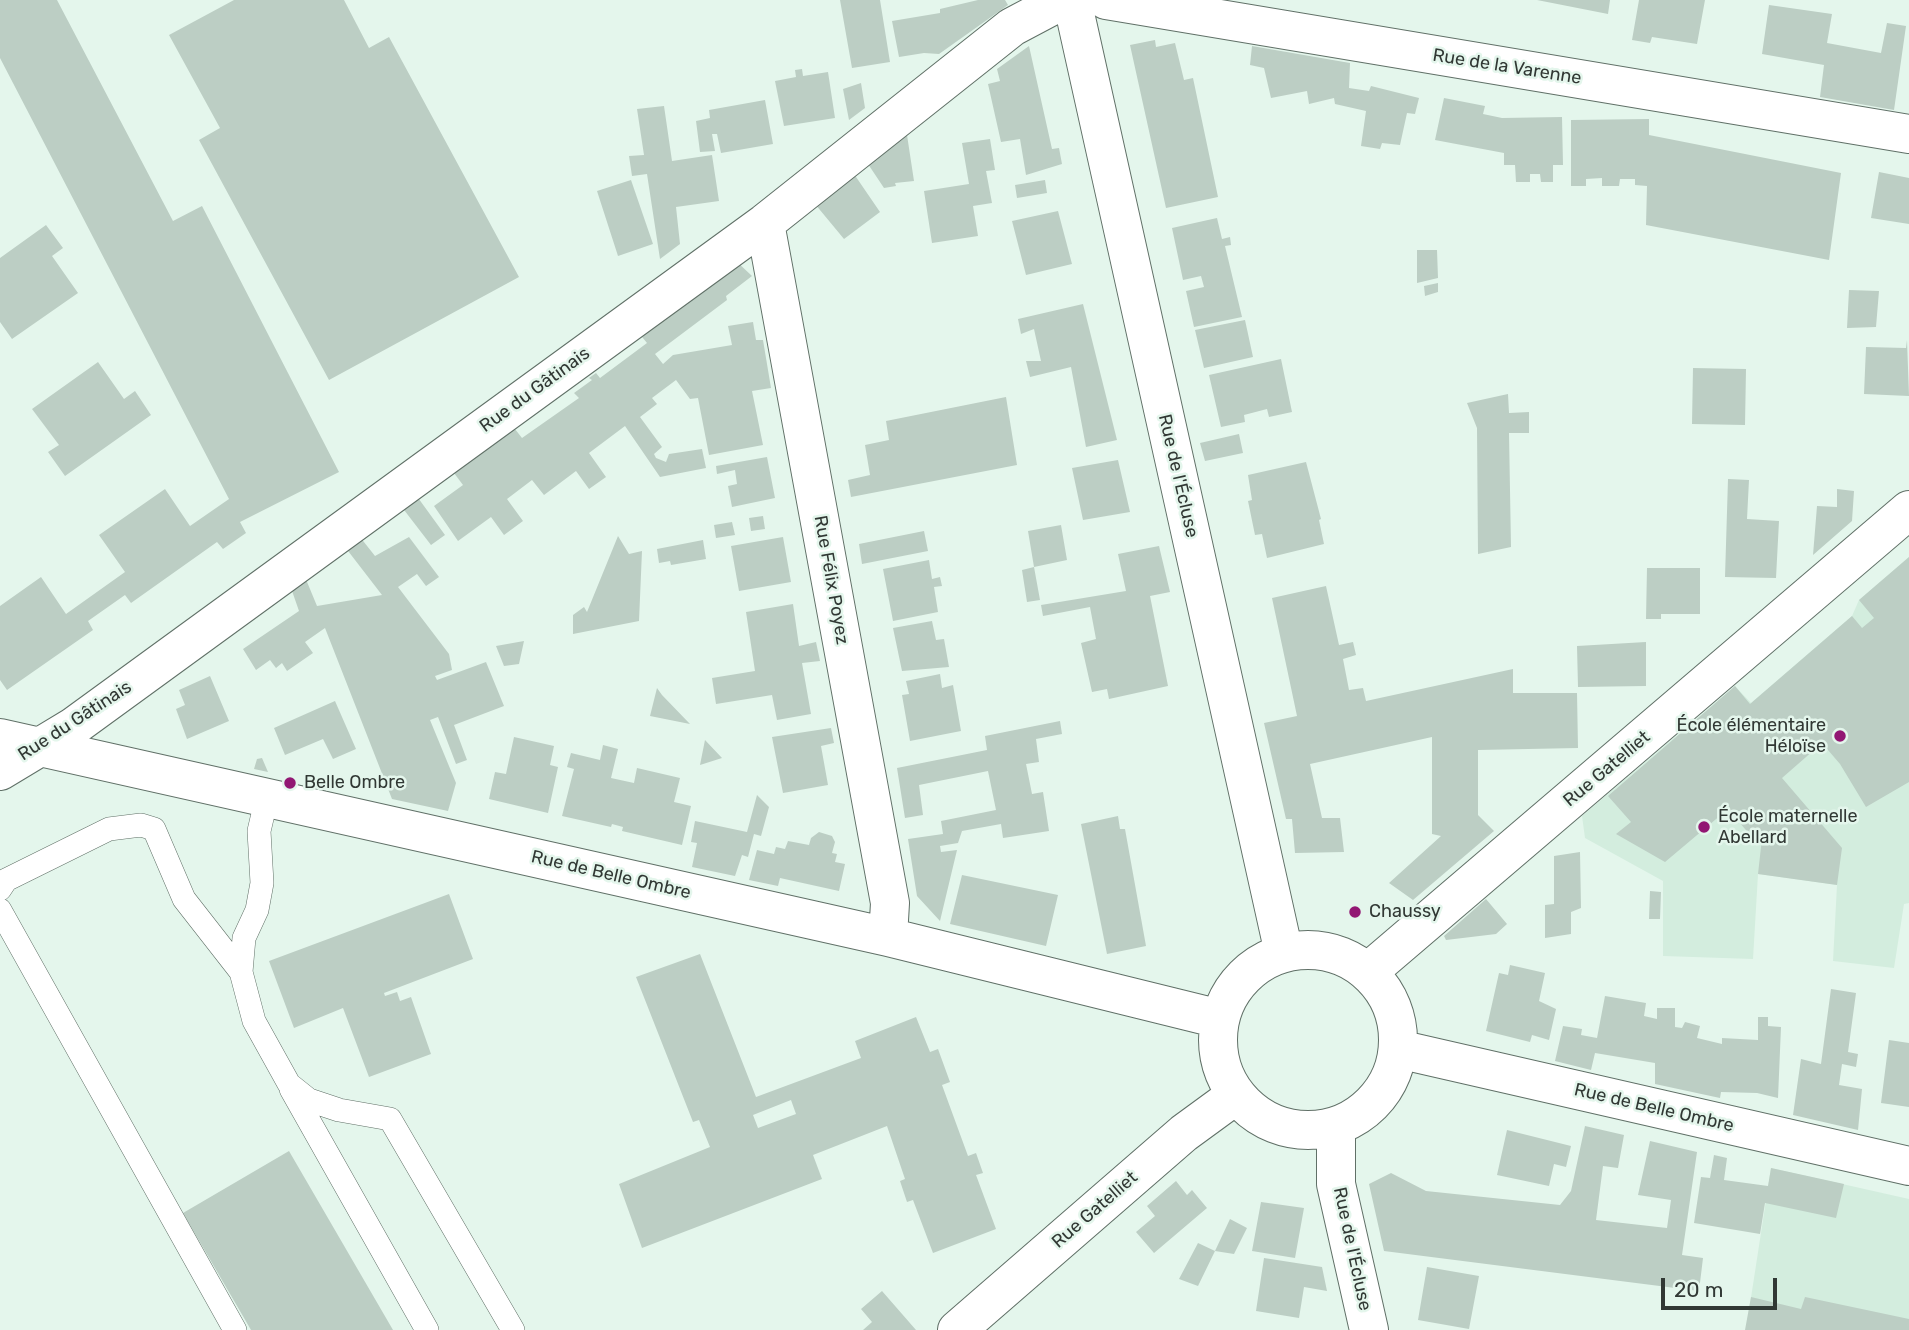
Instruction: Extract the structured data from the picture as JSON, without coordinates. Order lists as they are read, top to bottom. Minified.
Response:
{"streets":{"street":["Rue de la Varenne","Rue du Gâtinais","Rue de l'Écluse","Rue Félix Poyez","Rue Gatelliet","Rue de Belle Ombre"]},"crossings":[["Rue du Gâtinais","Rue Félix Poyez"],["Rue du Gâtinais","Rue de Belle Ombre"],["Rue de l'Écluse","Rue Gatelliet"],["Rue de l'Écluse","Rue de Belle Ombre"],["Rue Félix Poyez","Rue de Belle Ombre"],["Rue Gatelliet","Rue de Belle Ombre"]],"places":["École élémentaire Héloïse","Belle Ombre","École maternelle Abellard","Chaussy"],"scale_bar":"20 m"}
